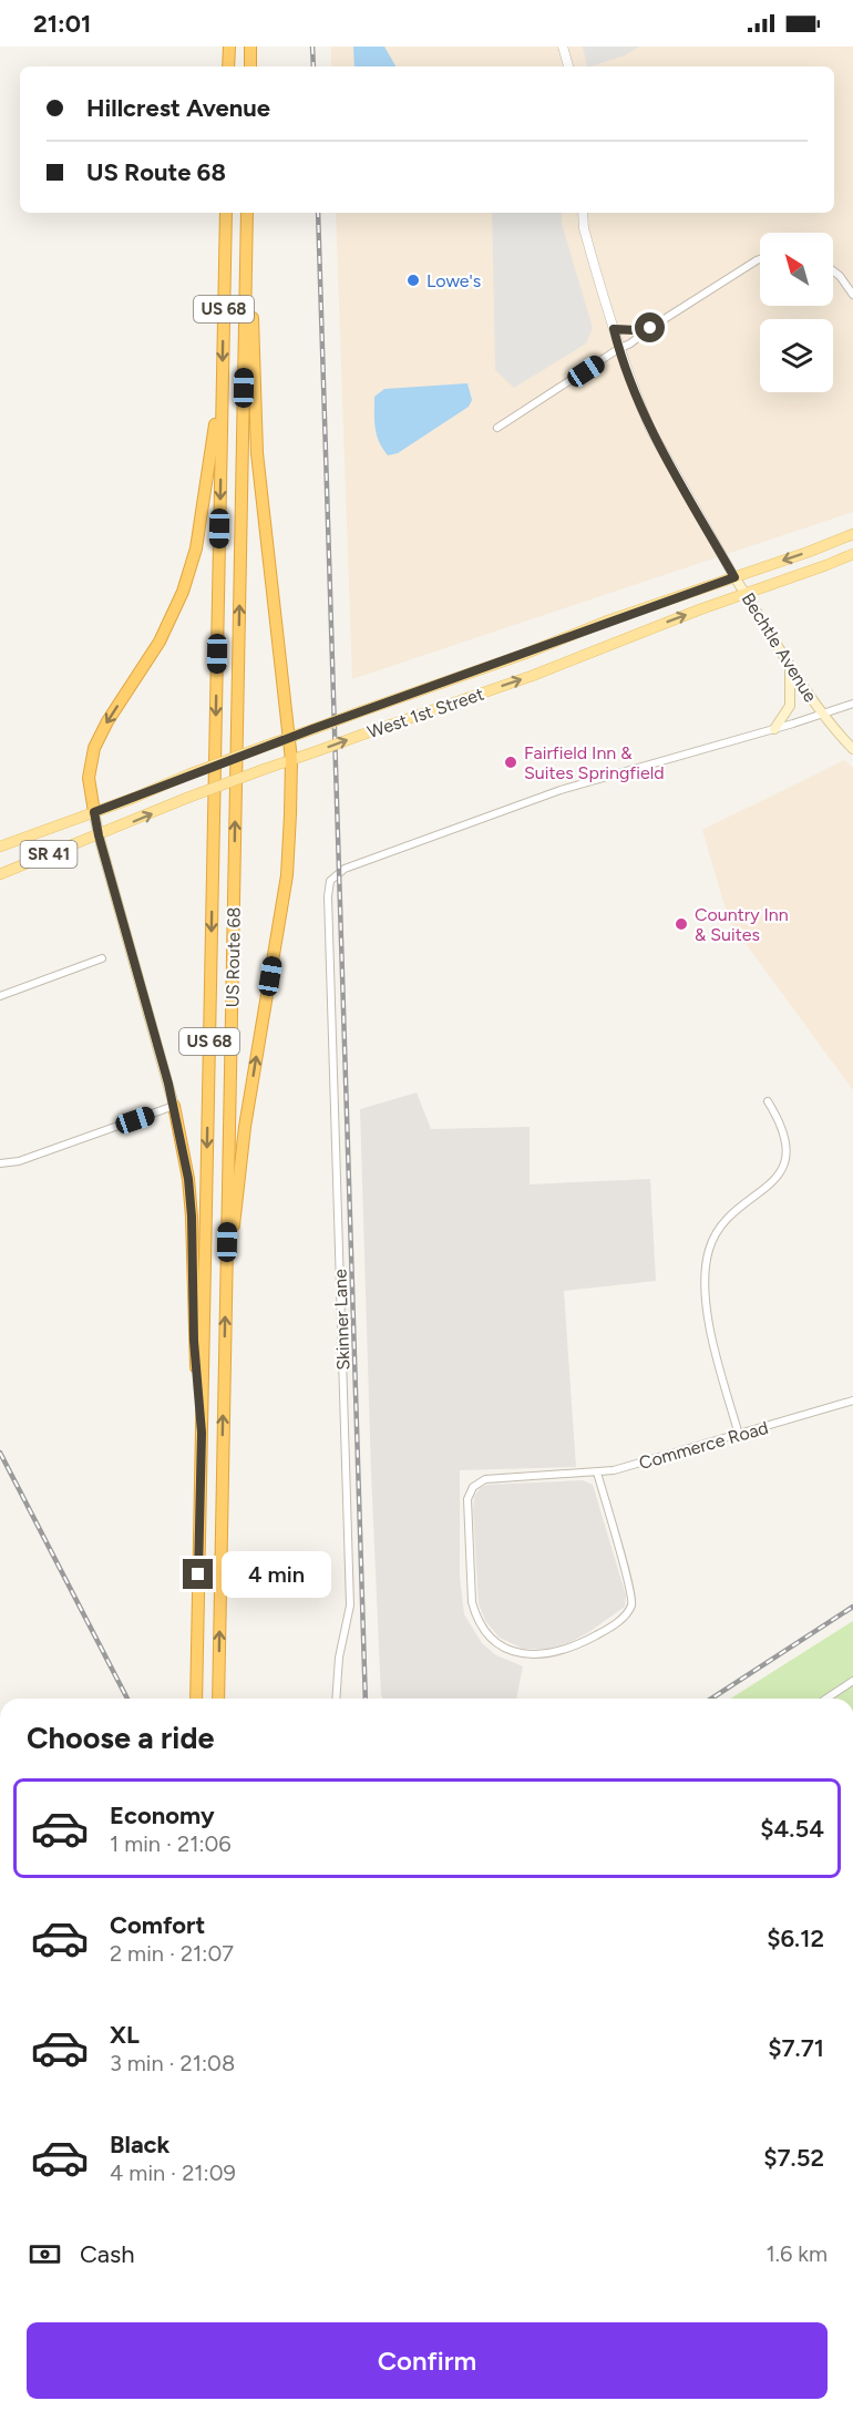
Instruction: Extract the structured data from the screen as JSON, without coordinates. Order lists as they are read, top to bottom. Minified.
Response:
{"streets":{"highway":["US 68","US Route 68"],"main road":["Bechtle Avenue","West 1st Street","SR 41"],"street":["Skinner Lane","Commerce Road"]},"crossings":[["Bechtle Avenue","West 1st Street"]],"places":["Lowe's","Fairfield Inn & Suites Springfield","Country Inn & Suites"],"north":"top left","page":{"status":"21:01","banner":["Hillcrest Avenue","US Route 68"],"bubble":"4 min","heading":"Choose a ride","list":[{"name":"Economy","note":"1 min · 21:06","value":"$4.54"},{"name":"Comfort","note":"2 min · 21:07","value":"$6.12"},{"name":"XL","note":"3 min · 21:08","value":"$7.71"},{"name":"Black","note":"4 min · 21:09","value":"$7.52"}],"pay":["Cash","1.6 km"],"buttons":"Confirm"}}
